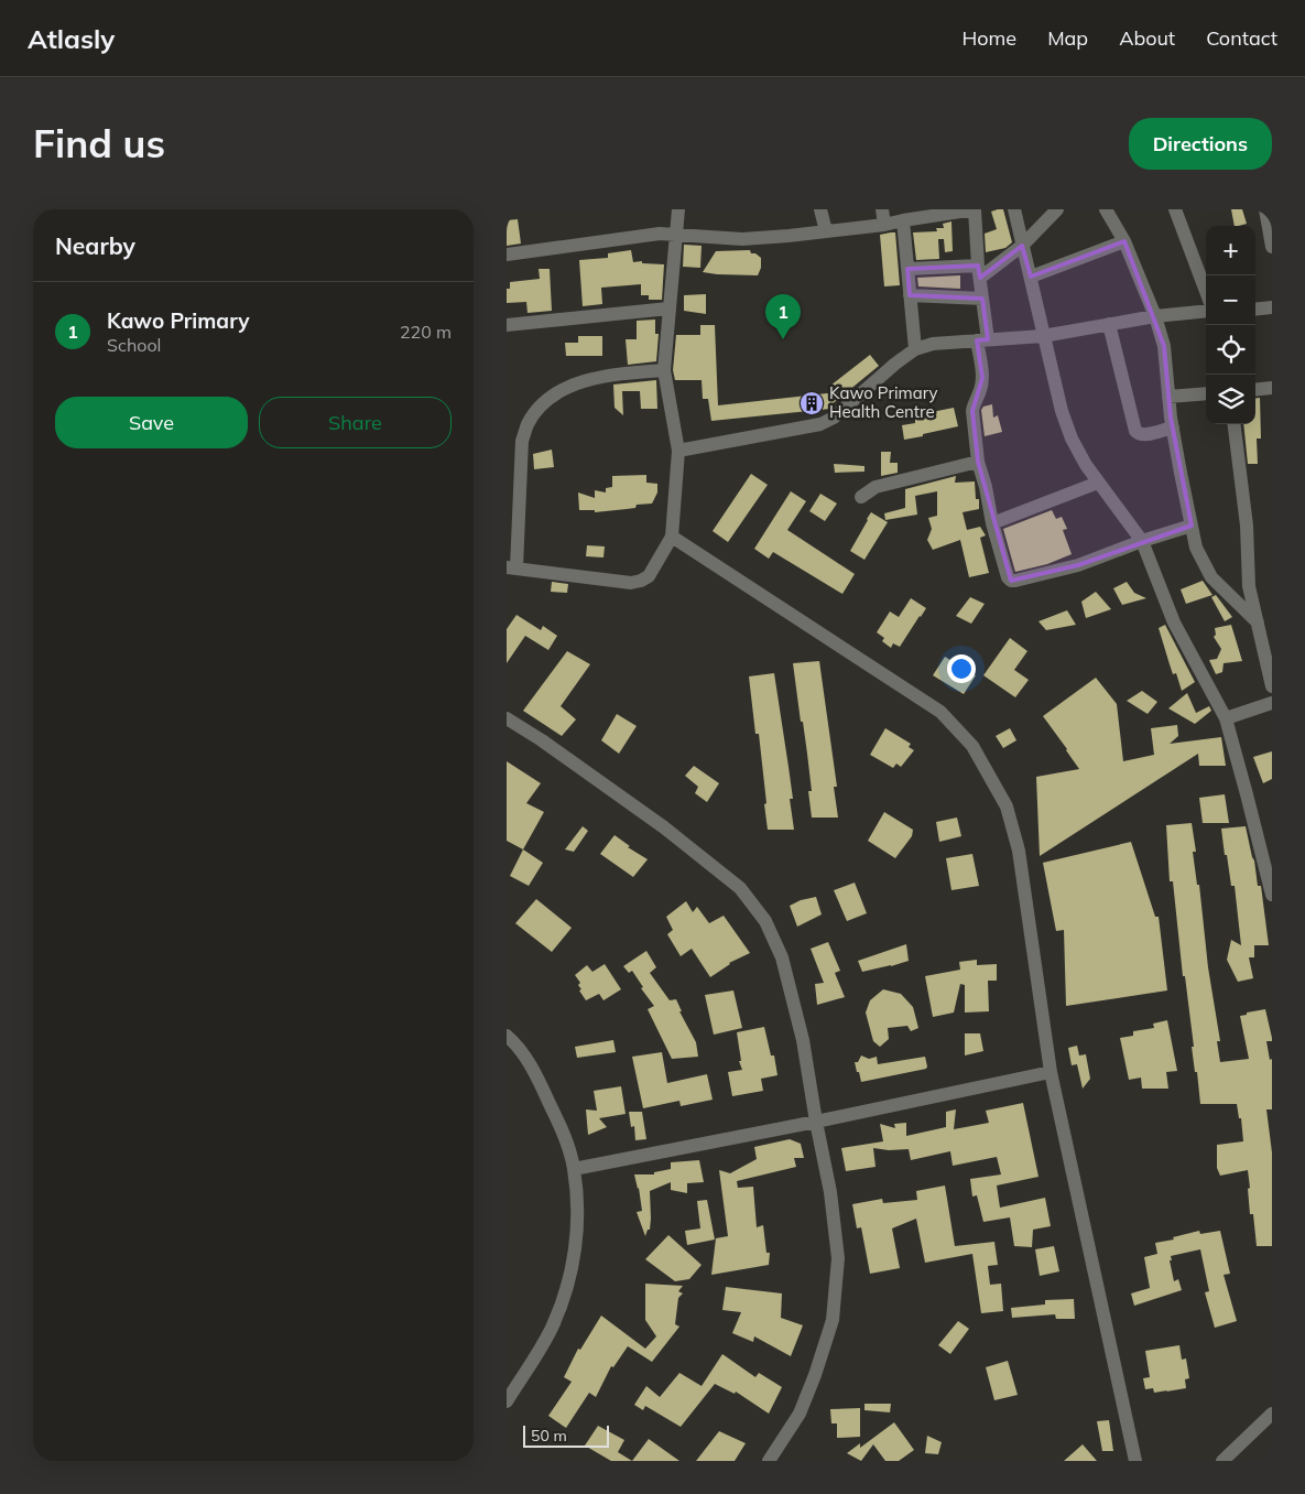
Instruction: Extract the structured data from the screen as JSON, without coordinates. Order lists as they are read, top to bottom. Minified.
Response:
{"places":{"building":["Kawo Primary Health Centre"]},"scale_bar":"50 m","page":{"header":"Atlasly","nav":["Home","Map","About","Contact"],"buttons":["Directions",["Save","Share"]],"title":"Find us","heading":"Nearby","map_buttons":["+","−"],"list":[{"mark":"1","name":"Kawo Primary","note":"School","value":"220 m"}],"pins":"1","scale":"50 m"}}
